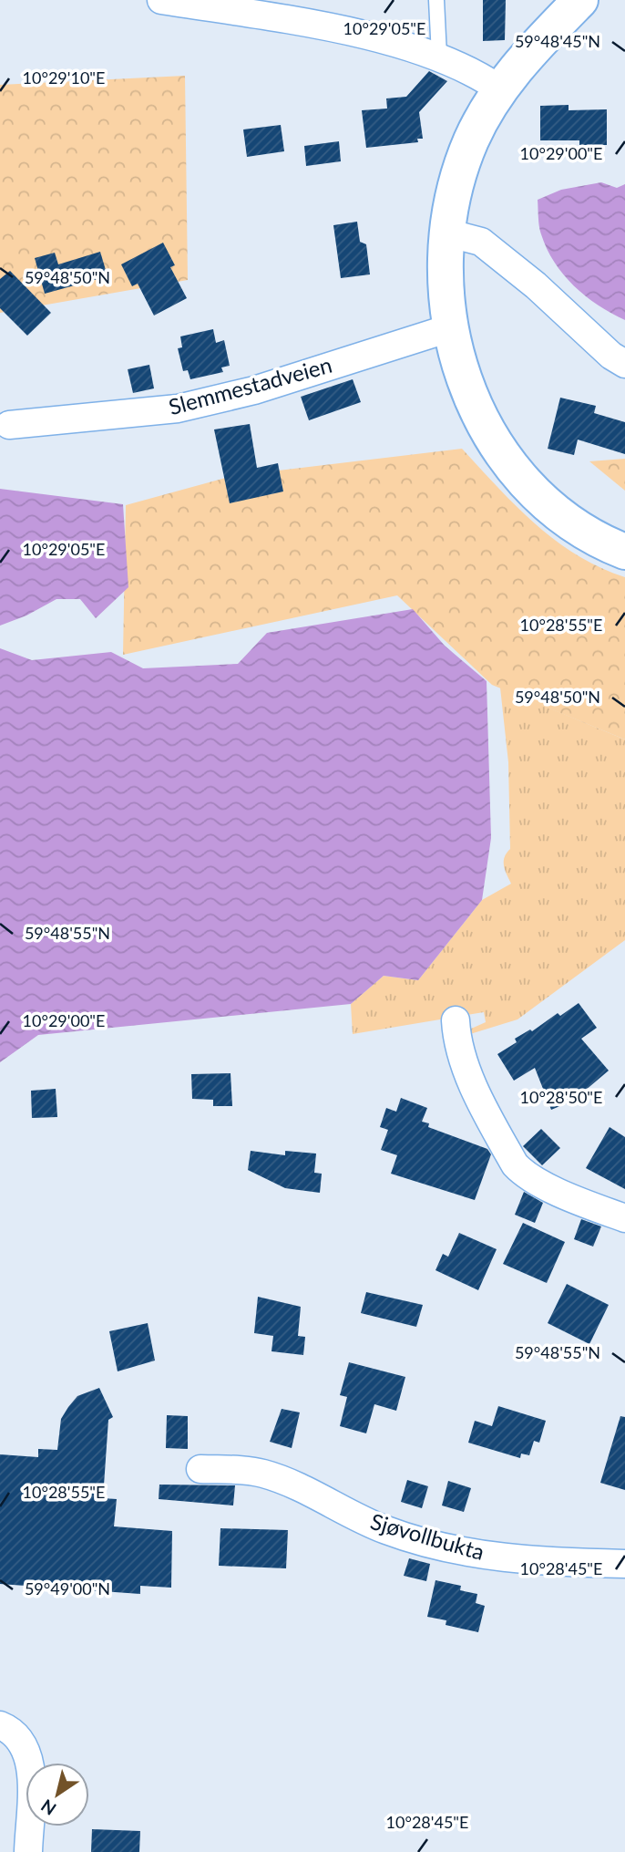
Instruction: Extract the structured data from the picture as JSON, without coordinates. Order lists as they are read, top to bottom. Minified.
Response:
{"streets":{"street":["Slemmestadveien","Sjøvollbukta"]},"north":"bottom left","coordinates":["10°29'05\"E","59°48'45\"N","10°29'10\"E","10°29'00\"E","59°48'50\"N","10°28'55\"E","59°48'55\"N","10°28'50\"E","10°28'45\"E","59°49'00\"N"]}
